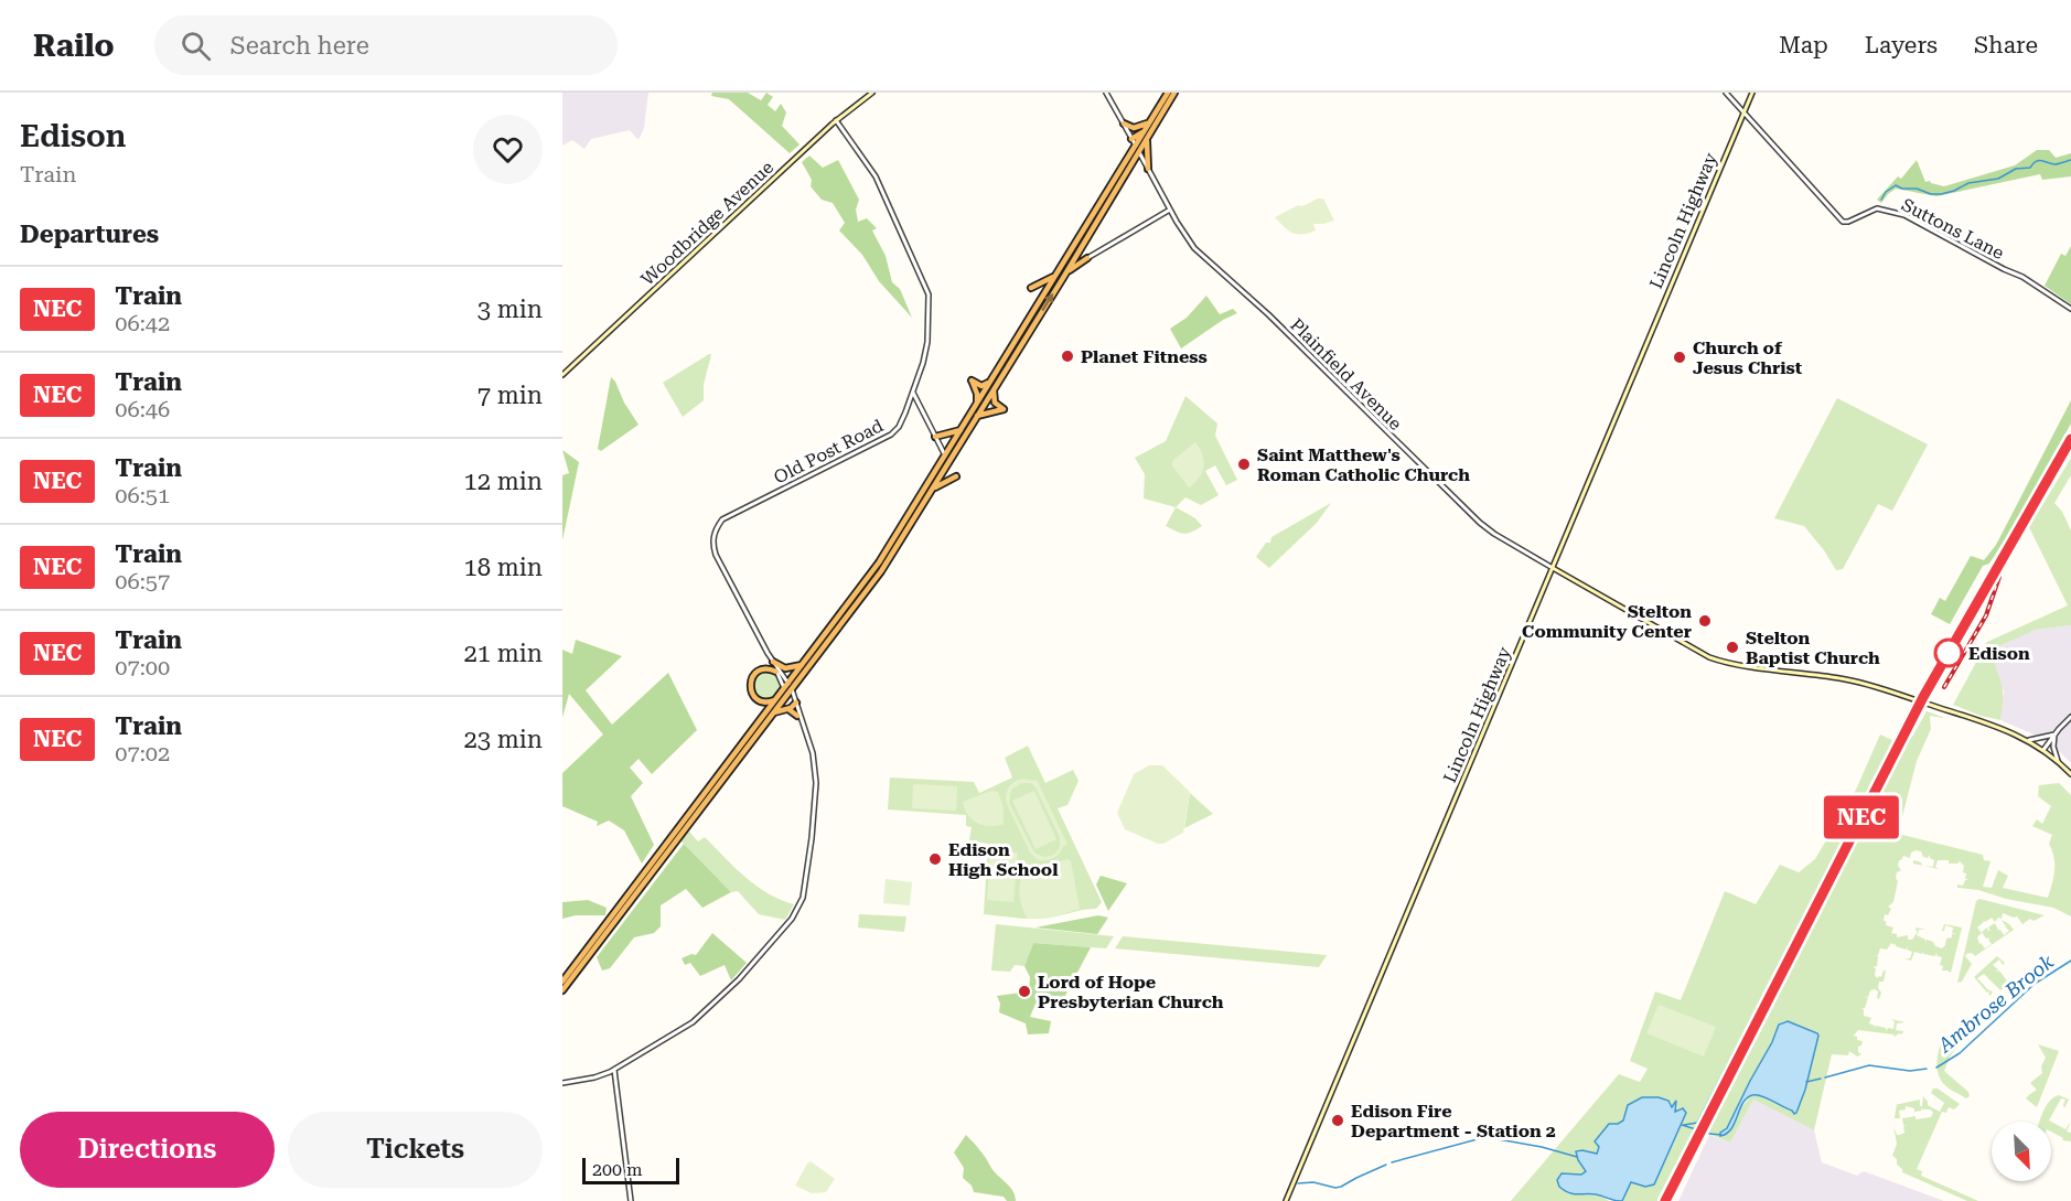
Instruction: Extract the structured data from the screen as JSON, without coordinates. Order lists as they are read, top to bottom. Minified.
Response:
{"streets":{"main road":["Lincoln Highway","Woodbridge Avenue","Plainfield Avenue"],"street":["Suttons Lane","Old Post Road"]},"crossings":[["Lincoln Highway","Suttons Lane"],["Lincoln Highway","Plainfield Avenue"],["Woodbridge Avenue","Old Post Road"]],"water":["Ambrose Brook"],"places":["Planet Fitness","Church of Jesus Christ","Saint Matthew's Roman Catholic Church","Stelton Community Center","Stelton Baptist Church","Edison","Edison High School","Lord of Hope Presbyterian Church","Edison Fire Department - Station 2"],"scale_bar":"200 m","north":"bottom right","page":{"header":"Railo","search":"Search here","nav":["Map","Layers","Share"],"heading":[["Edison","Train"],"Departures"],"on_map":"NEC","list":[{"mark":"NEC","name":"Train","note":"06:42","value":"3 min"},{"mark":"NEC","name":"Train","note":"06:46","value":"7 min"},{"mark":"NEC","name":"Train","note":"06:51","value":"12 min"},{"mark":"NEC","name":"Train","note":"06:57","value":"18 min"},{"mark":"NEC","name":"Train","note":"07:00","value":"21 min"},{"mark":"NEC","name":"Train","note":"07:02","value":"23 min"}],"buttons":["Directions","Tickets"],"scale":"200 m"}}
